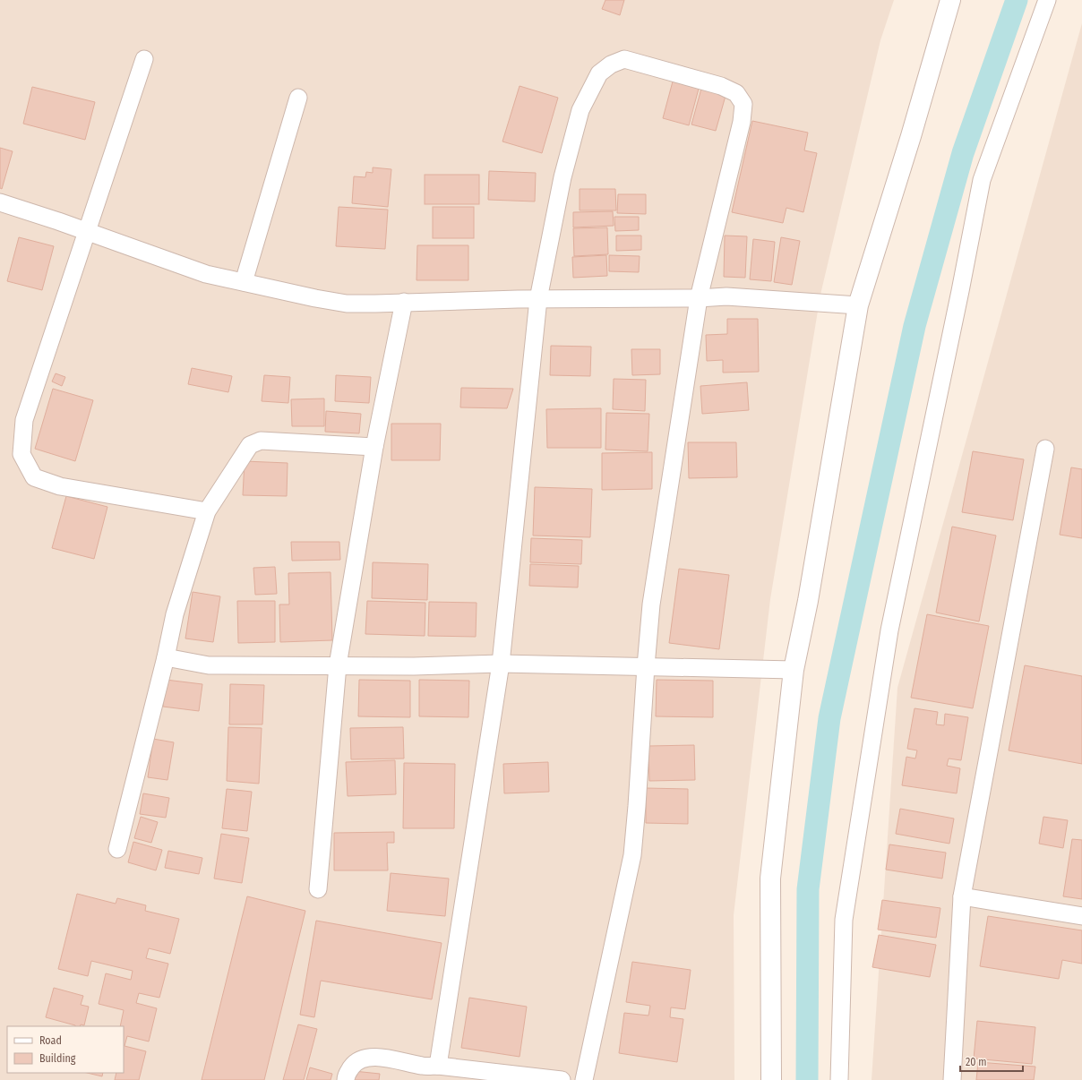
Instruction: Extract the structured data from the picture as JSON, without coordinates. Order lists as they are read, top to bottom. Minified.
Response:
{"legend":["Road","Building"],"scale_bar":"20 m"}
